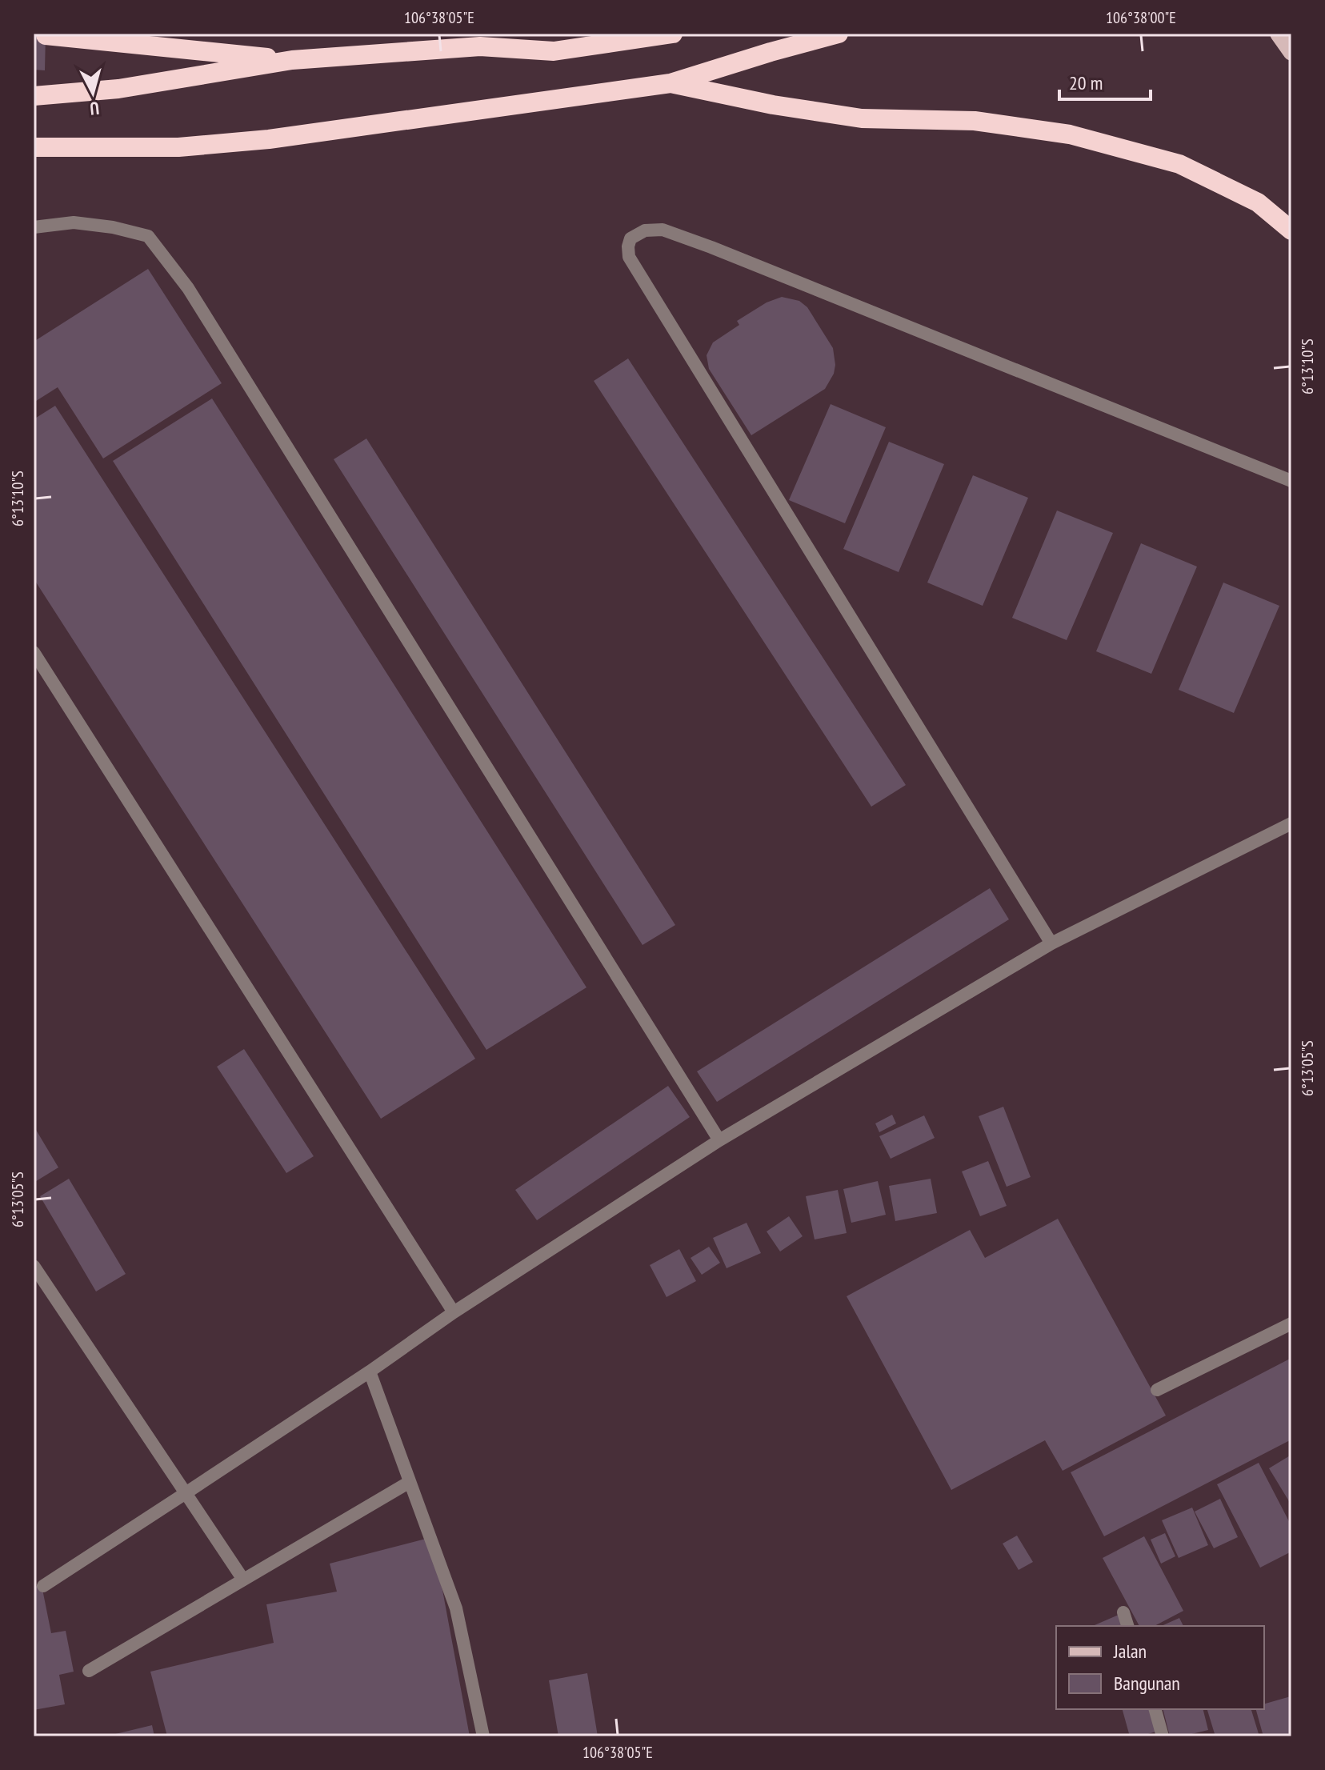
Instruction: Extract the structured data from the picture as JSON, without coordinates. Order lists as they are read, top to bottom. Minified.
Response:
{"legend":["Jalan","Bangunan"],"scale_bar":"20 m","north":"bottom","coordinates":["106°38'05\"E","106°38'00\"E","6°13'10\"S","6°13'05\"S"]}
